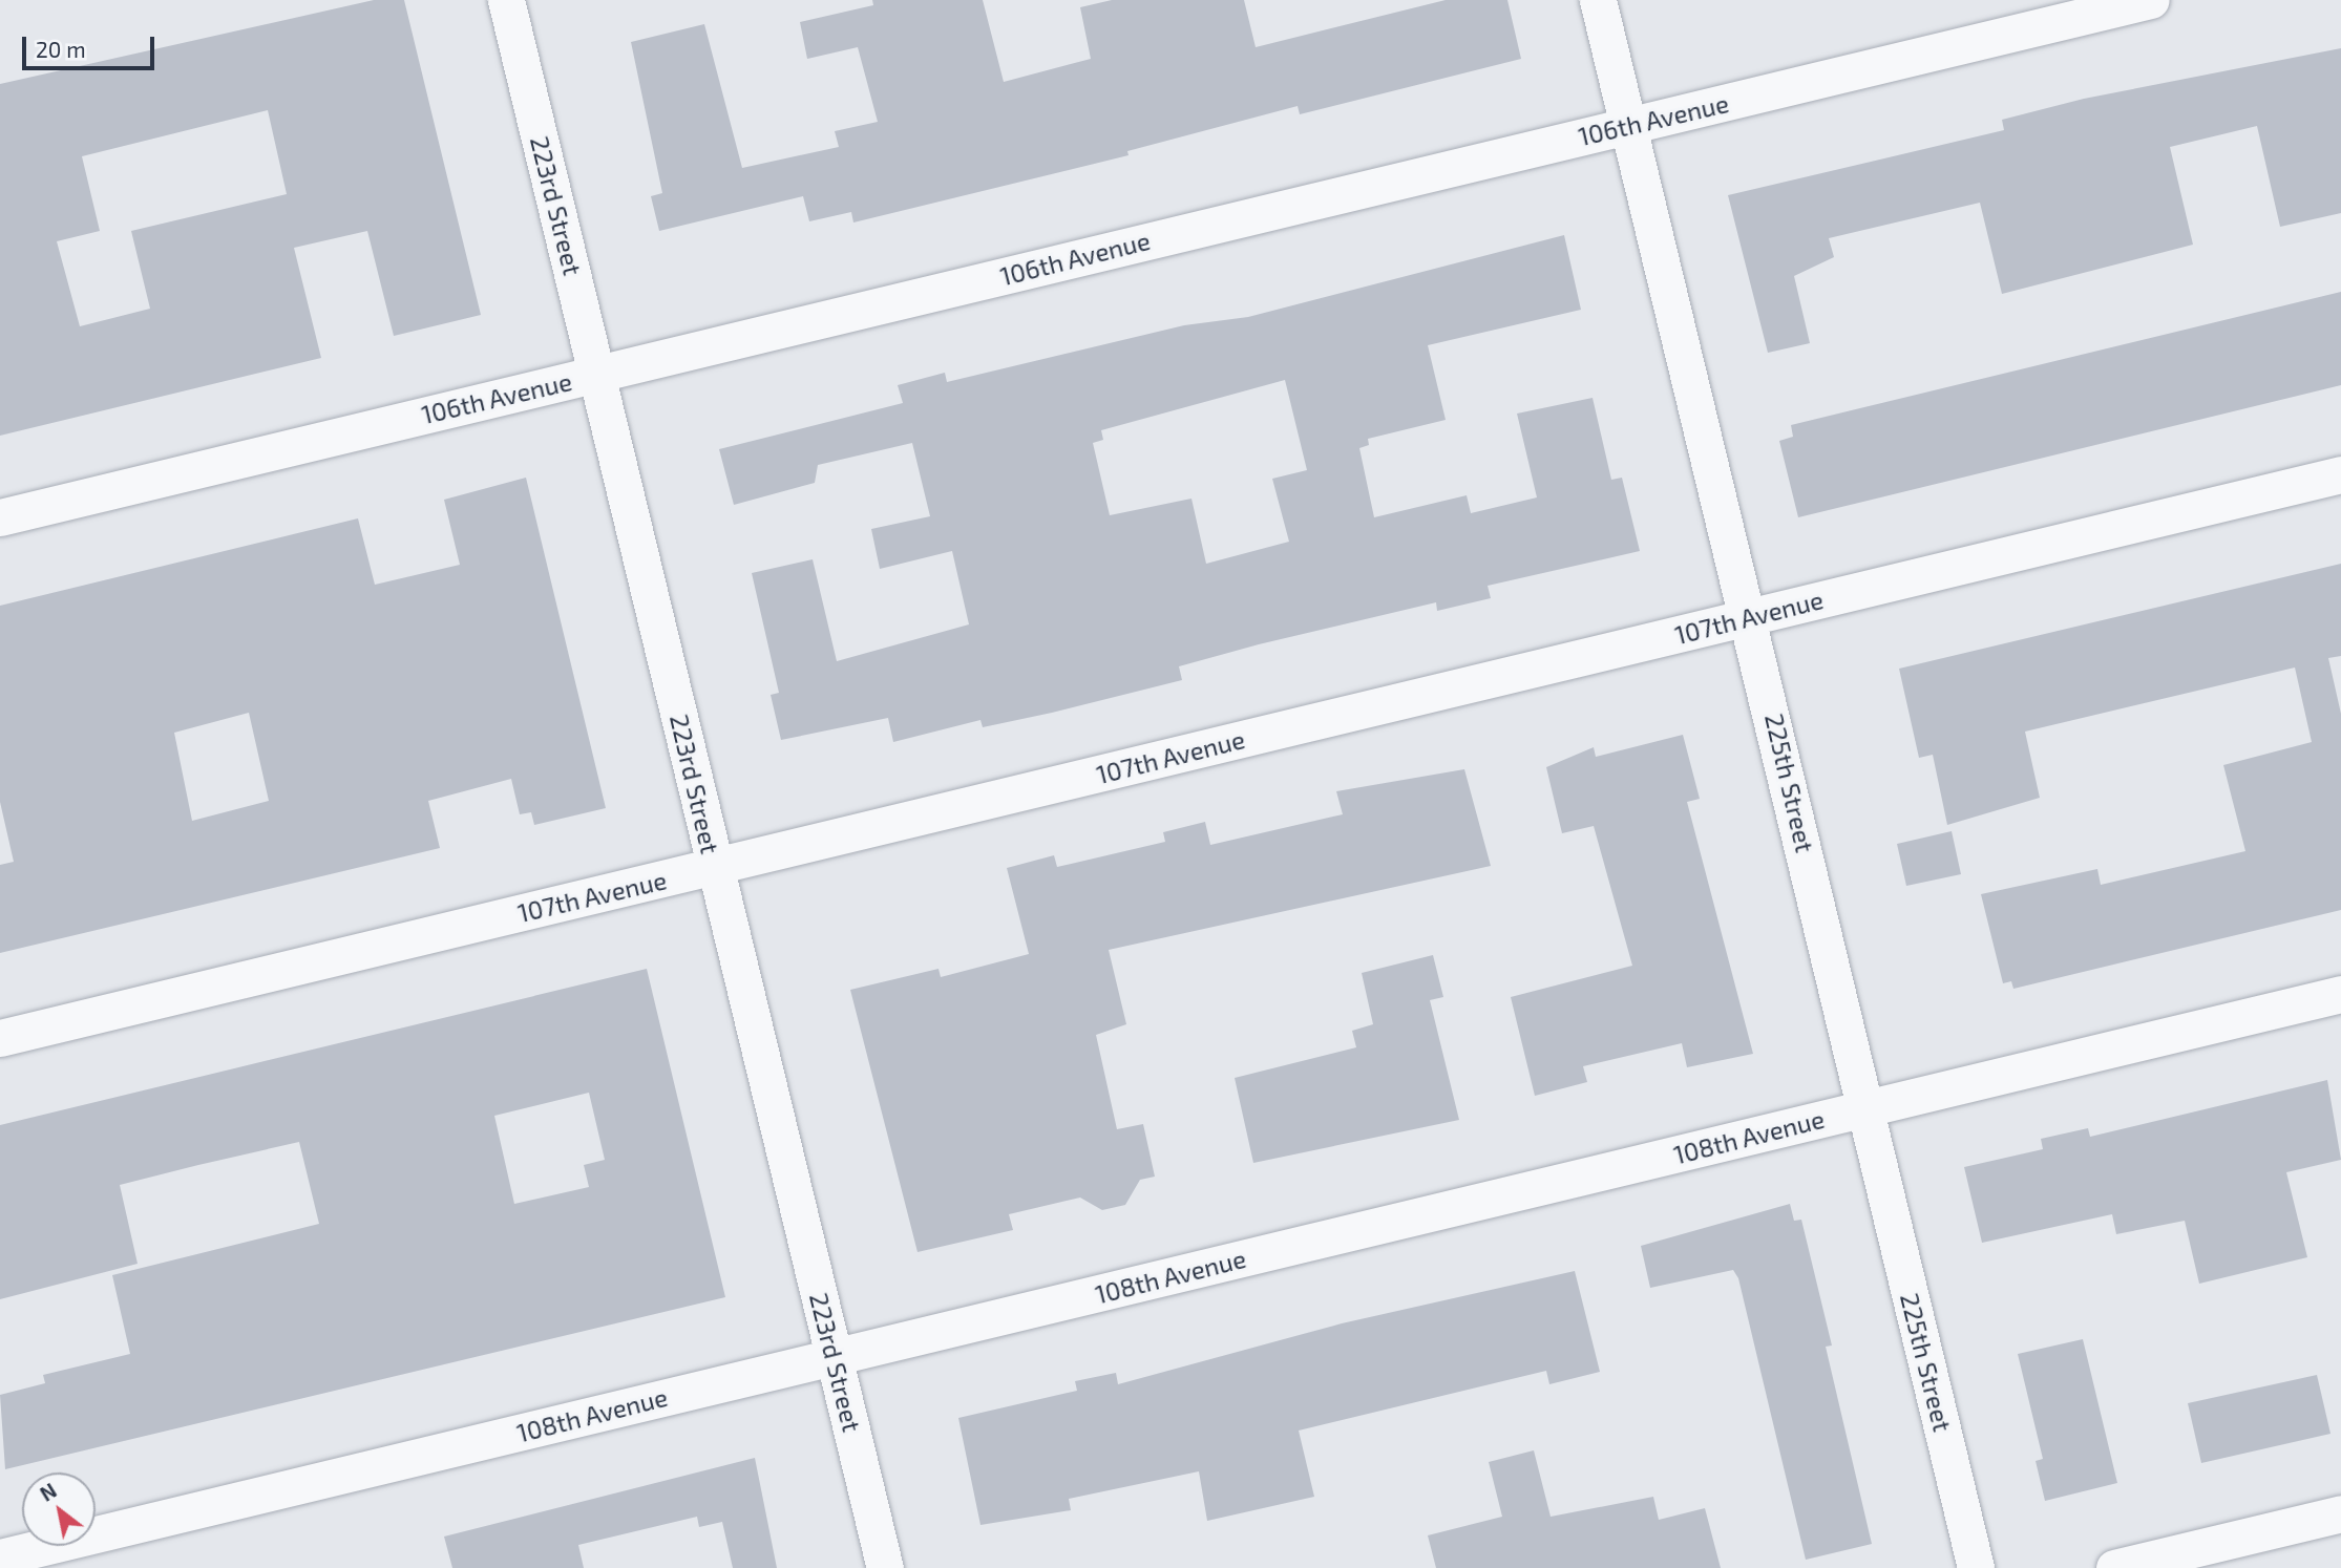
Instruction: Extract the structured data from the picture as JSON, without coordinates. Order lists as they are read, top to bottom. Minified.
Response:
{"streets":{"street":["106th Avenue","223rd Street","107th Avenue","225th Street","108th Avenue"]},"crossings":[["106th Avenue","223rd Street"],["106th Avenue","225th Street"],["223rd Street","107th Avenue"],["223rd Street","108th Avenue"],["107th Avenue","225th Street"],["225th Street","108th Avenue"]],"scale_bar":"20 m","north":"top left"}
